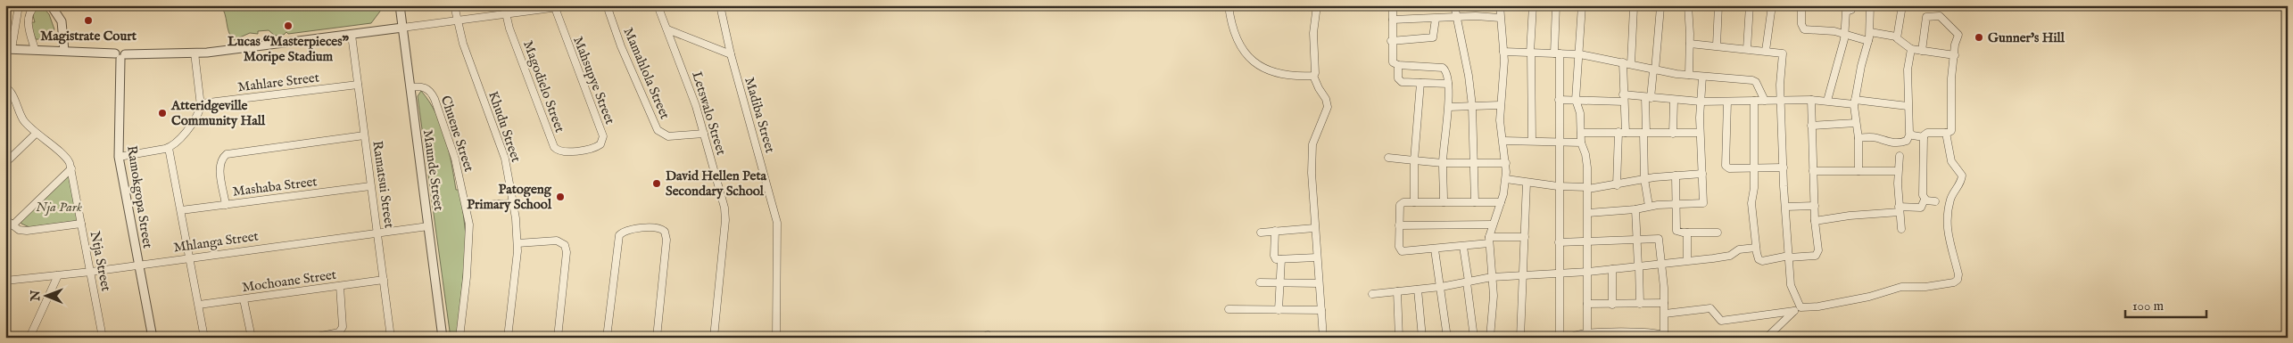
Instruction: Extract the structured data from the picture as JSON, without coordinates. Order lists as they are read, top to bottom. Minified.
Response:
{"streets":{"street":["Mamahlola Street","Mahsupye Street","Mahlare Street","Magodielo Street","Letswalo Street","Madiba Street","Khudu Street","Chuene Street","Maunde Street","Ramatsui Street","Mashaba Street","Ramokgopa Street","Mhlanga Street","Ntja Street","Mochoane Street"]},"crossings":[["Mamahlola Street","Letswalo Street"],["Mahsupye Street","Magodielo Street"],["Mahlare Street","Ramatsui Street"],["Chuene Street","Maunde Street"],["Maunde Street","Mhlanga Street"],["Ramatsui Street","Mashaba Street"],["Ramatsui Street","Mhlanga Street"],["Ramatsui Street","Mochoane Street"],["Ramokgopa Street","Mhlanga Street"],["Mhlanga Street","Ntja Street"]],"parks":["Nja Park"],"places":["Magistrate Court","Lucas “Masterpieces” Moripe Stadium","Gunner's Hill","Atteridgeville Community Hall","David Hellen Peta Secondary School","Patogeng Primary School"],"scale_bar":"100 m","north":"left"}
